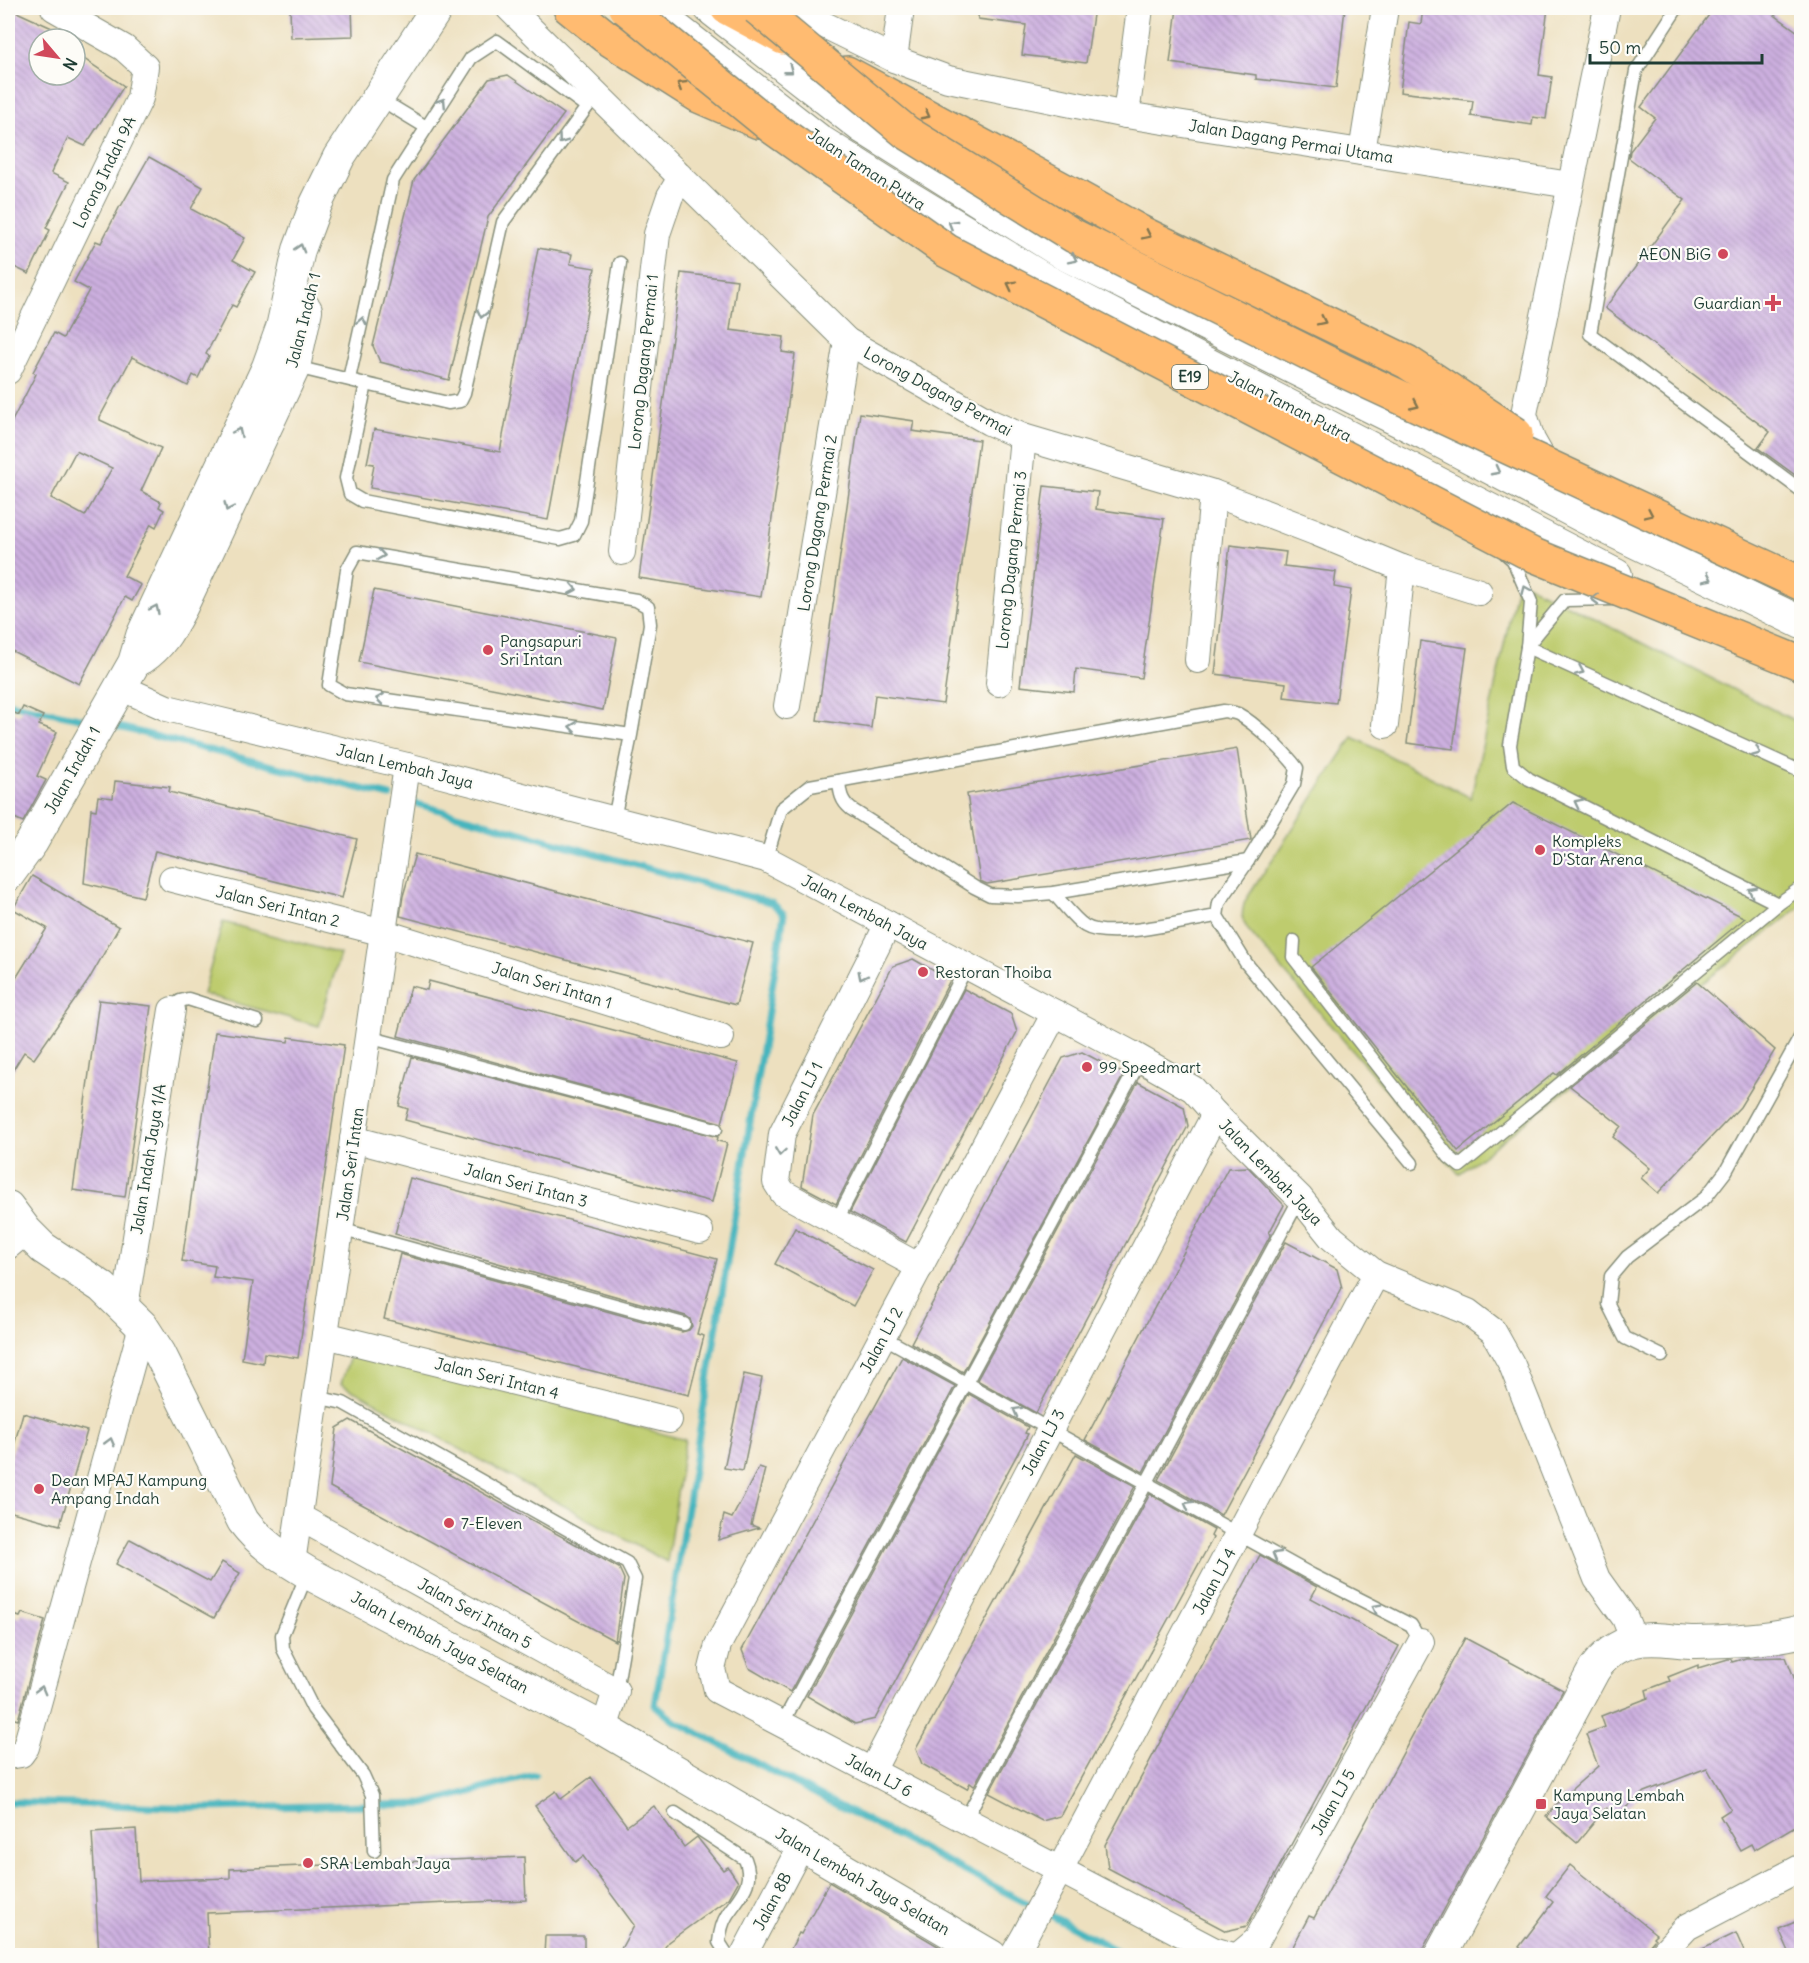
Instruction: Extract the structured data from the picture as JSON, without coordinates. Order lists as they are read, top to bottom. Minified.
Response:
{"streets":{"highway":["E19"],"street":["Jalan Dagang Permai Utama","Jalan Taman Putra","Lorong Indah 9A","Jalan Indah 1","Lorong Dagang Permai 1","Lorong Dagang Permai","Lorong Dagang Permai 2","Lorong Dagang Permai 3","Jalan Lembah Jaya","Jalan Seri Intan 2","Jalan Seri Intan 1","Jalan LJ 1","Jalan Indah Jaya 1/A","Jalan Seri Intan","Jalan Seri Intan 3","Jalan LJ 2","Jalan Seri Intan 4","Jalan LJ 3","Jalan LJ 4","Jalan Seri Intan 5","Jalan Lembah Jaya Selatan","Jalan LJ 6","Jalan LJ 5","Jalan 8B"]},"crossings":[["Jalan Indah 1","Jalan Lembah Jaya"],["Lorong Dagang Permai 1","Lorong Dagang Permai"],["Lorong Dagang Permai","Lorong Dagang Permai 2"],["Lorong Dagang Permai","Lorong Dagang Permai 3"],["Jalan Lembah Jaya","Jalan LJ 1"],["Jalan Lembah Jaya","Jalan Seri Intan"],["Jalan Lembah Jaya","Jalan LJ 2"],["Jalan Lembah Jaya","Jalan LJ 3"],["Jalan Lembah Jaya","Jalan LJ 4"],["Jalan Seri Intan 2","Jalan Seri Intan 1"],["Jalan Seri Intan 2","Jalan Seri Intan"],["Jalan Seri Intan 1","Jalan Seri Intan"],["Jalan LJ 1","Jalan LJ 2"],["Jalan Indah Jaya 1/A","Jalan Lembah Jaya Selatan"],["Jalan Seri Intan","Jalan Seri Intan 3"],["Jalan Seri Intan","Jalan Seri Intan 4"],["Jalan Seri Intan","Jalan Seri Intan 5"],["Jalan Seri Intan","Jalan Lembah Jaya Selatan"],["Jalan LJ 2","Jalan LJ 6"],["Jalan LJ 3","Jalan LJ 6"],["Jalan LJ 4","Jalan LJ 6"],["Jalan Lembah Jaya Selatan","Jalan 8B"]],"one_way":["Jalan LJ 1","Jalan Indah Jaya 1/A"],"places":{"other":["AEON BiG","Pangsapuri Sri Intan","Kompleks D'Star Arena","Restoran Thoiba","99 Speedmart","Dean MPAJ Kampung Ampang Indah","7-Eleven","SRA Lembah Jaya"],"health":["Guardian"],"transit":["Kampung Lembah Jaya Selatan"]},"scale_bar":"50 m","north":"bottom right"}
